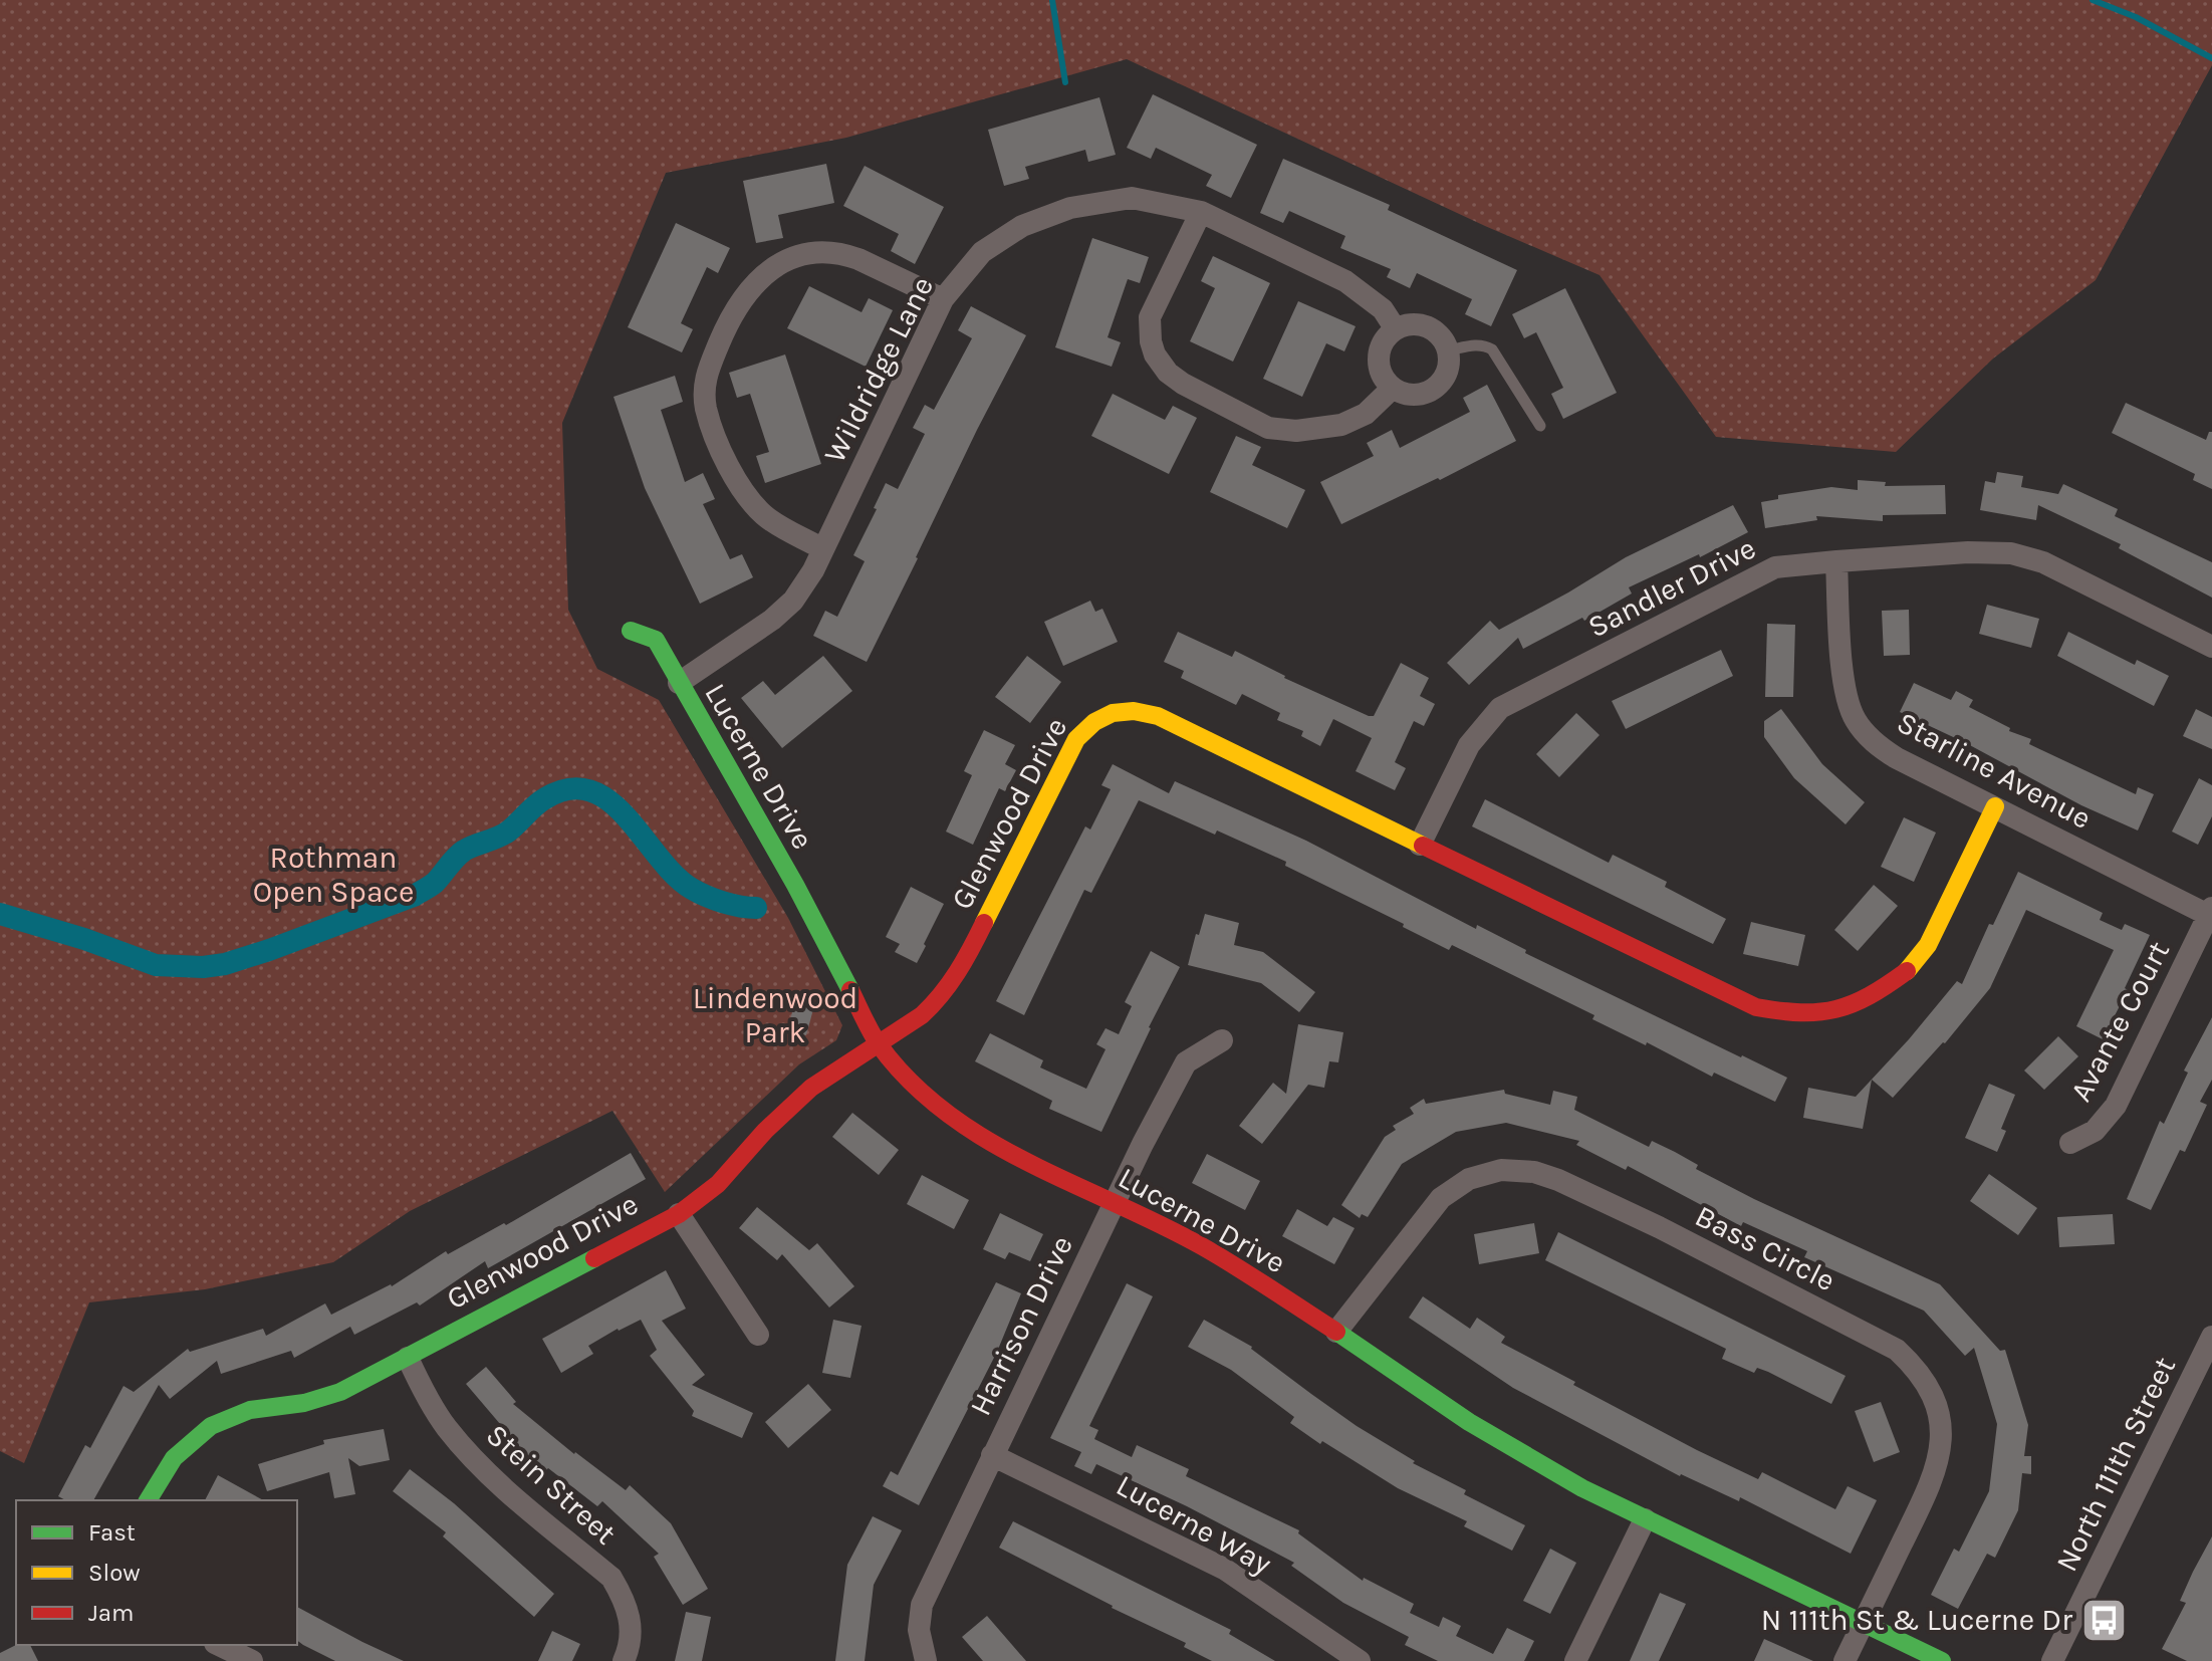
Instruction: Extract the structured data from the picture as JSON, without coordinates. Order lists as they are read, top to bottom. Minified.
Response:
{"streets":{"street":["Wildridge Lane","Sandler Drive","Lucerne Drive","Starline Avenue","Glenwood Drive","Avante Court","Bass Circle","Harrison Drive","North 111th Street","Stein Street","Lucerne Way"]},"crossings":[["Wildridge Lane","Lucerne Drive"],["Sandler Drive","Starline Avenue"],["Sandler Drive","Glenwood Drive"],["Lucerne Drive","Glenwood Drive"],["Lucerne Drive","Bass Circle"],["Lucerne Drive","Harrison Drive"],["Starline Avenue","Glenwood Drive"],["Starline Avenue","Avante Court"],["Glenwood Drive","Stein Street"],["Harrison Drive","Lucerne Way"]],"parks":["Rothman Open Space","Lindenwood Park"],"places":{"bus stop":["N 111th St & Lucerne Dr"]},"legend":["Fast","Slow","Jam"]}
